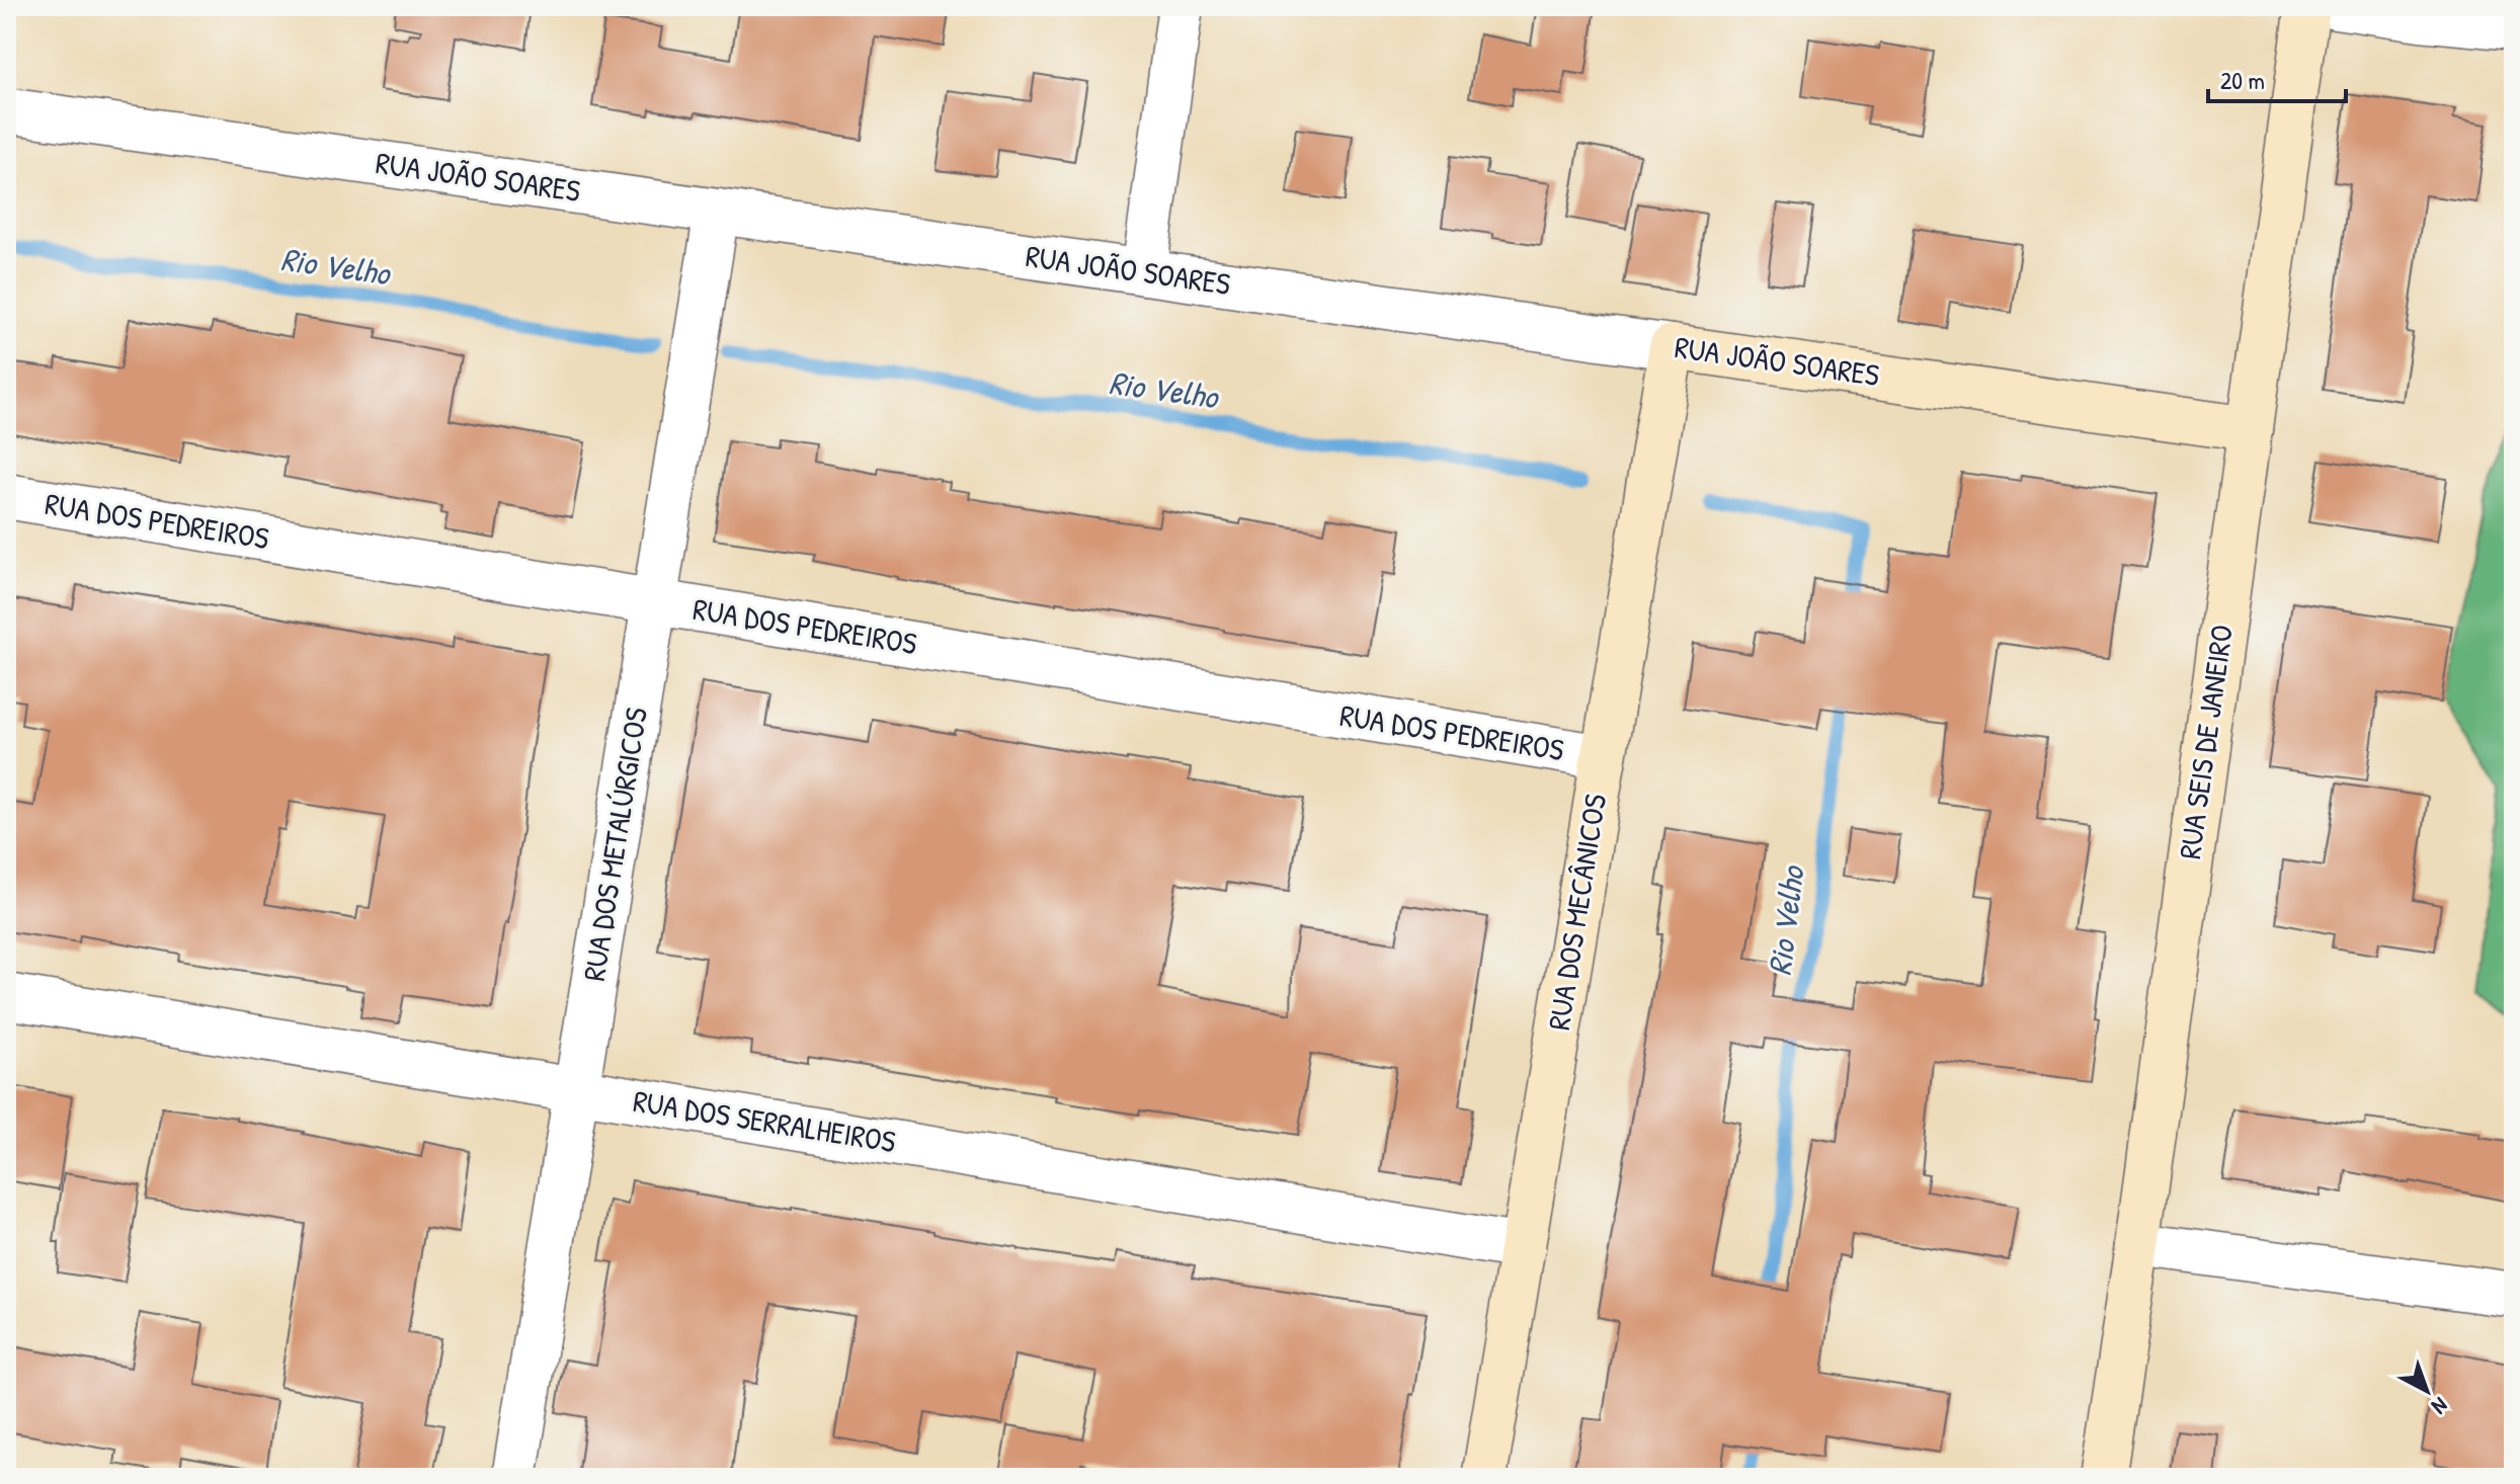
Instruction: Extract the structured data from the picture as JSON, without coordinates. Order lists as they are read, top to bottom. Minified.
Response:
{"streets":{"main road":["RUA JOÃO SOARES","RUA SEIS DE JANEIRO","RUA DOS MECÂNICOS"],"street":["RUA DOS PEDREIROS","RUA DOS METALÚRGICOS","RUA DOS SERRALHEIROS"]},"crossings":[["RUA JOÃO SOARES","RUA SEIS DE JANEIRO"],["RUA JOÃO SOARES","RUA DOS METALÚRGICOS"],["RUA JOÃO SOARES","RUA DOS MECÂNICOS"],["RUA DOS PEDREIROS","RUA DOS METALÚRGICOS"],["RUA DOS PEDREIROS","RUA DOS MECÂNICOS"],["RUA DOS METALÚRGICOS","RUA DOS SERRALHEIROS"],["RUA DOS MECÂNICOS","RUA DOS SERRALHEIROS"]],"water":["Rio Velho"],"scale_bar":"20 m","north":"bottom right"}
